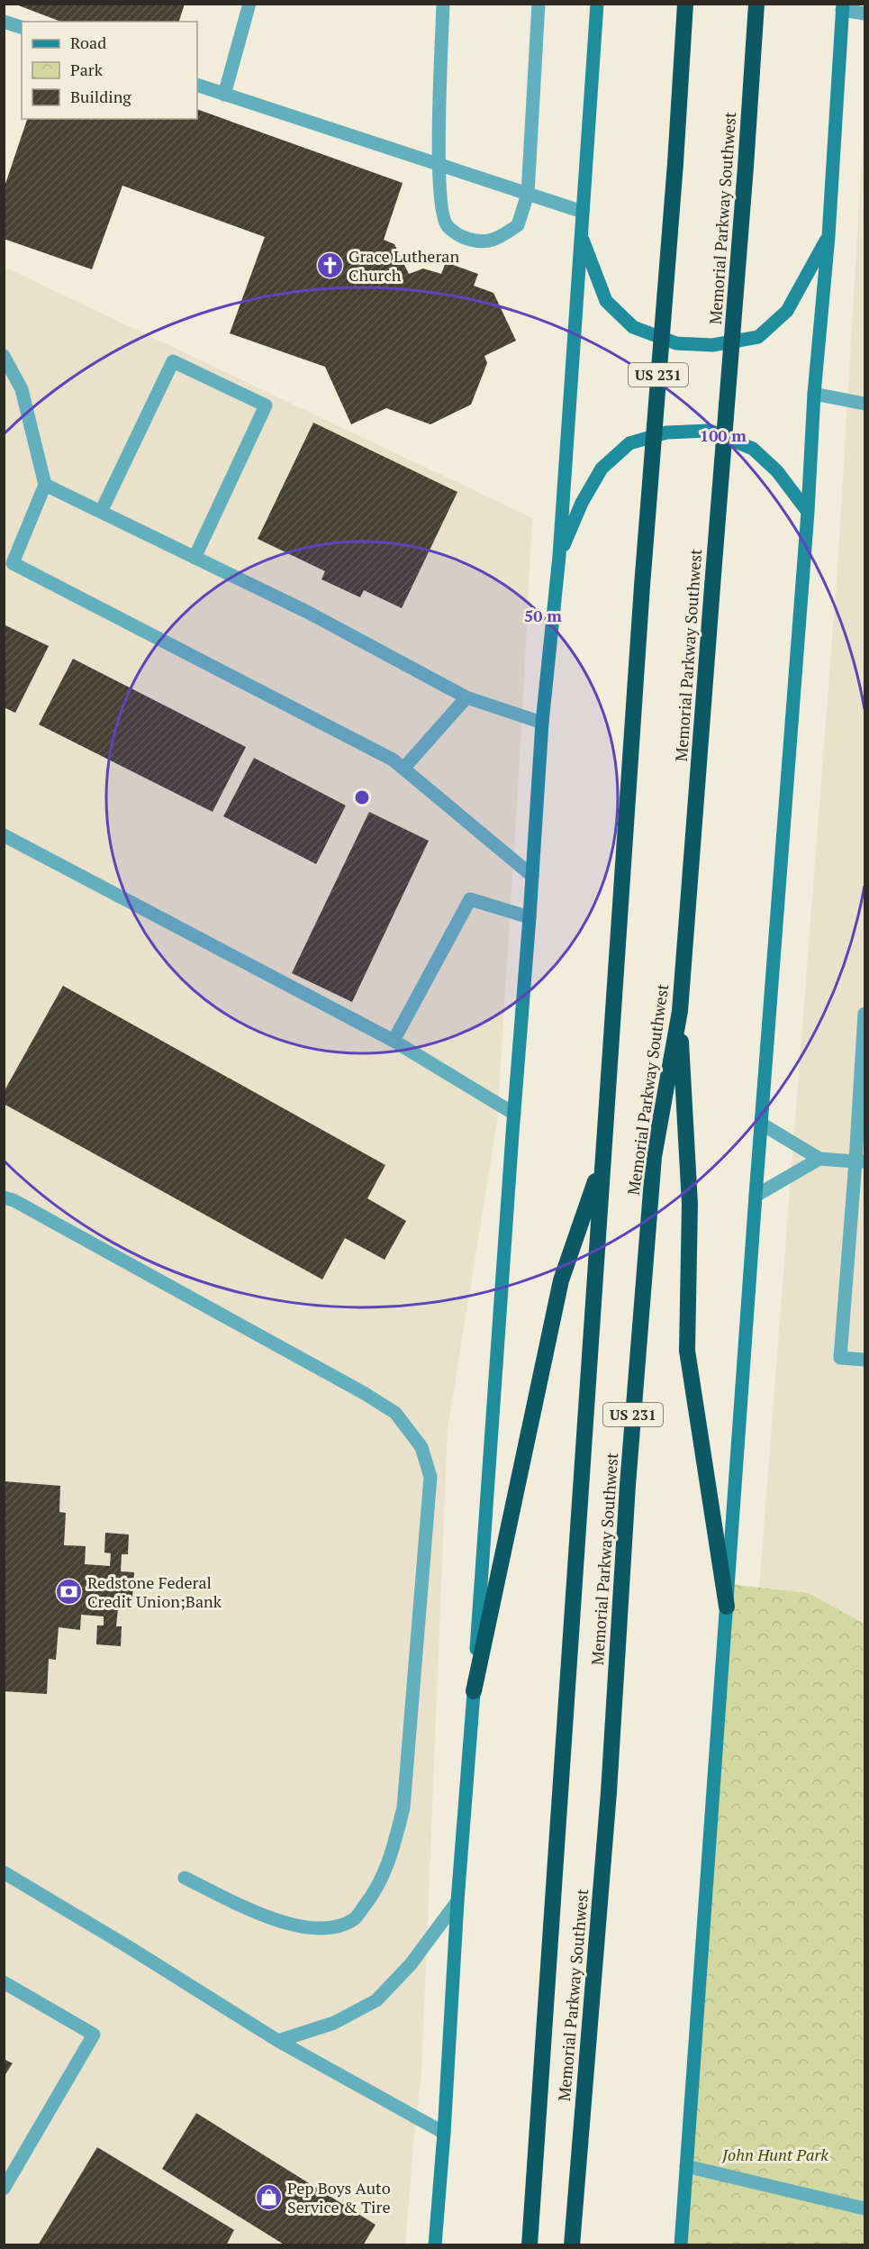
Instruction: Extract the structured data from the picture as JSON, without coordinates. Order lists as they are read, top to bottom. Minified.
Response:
{"streets":{"highway":["Memorial Parkway Southwest","US 231"]},"parks":["John Hunt Park"],"places":{"church":["Grace Lutheran Church"],"bank":["Redstone Federal Credit Union;Bank"],"shop":["Pep Boys Auto Service & Tire"]},"legend":["Road","Park","Building"],"rings":["100 m","50 m"]}
